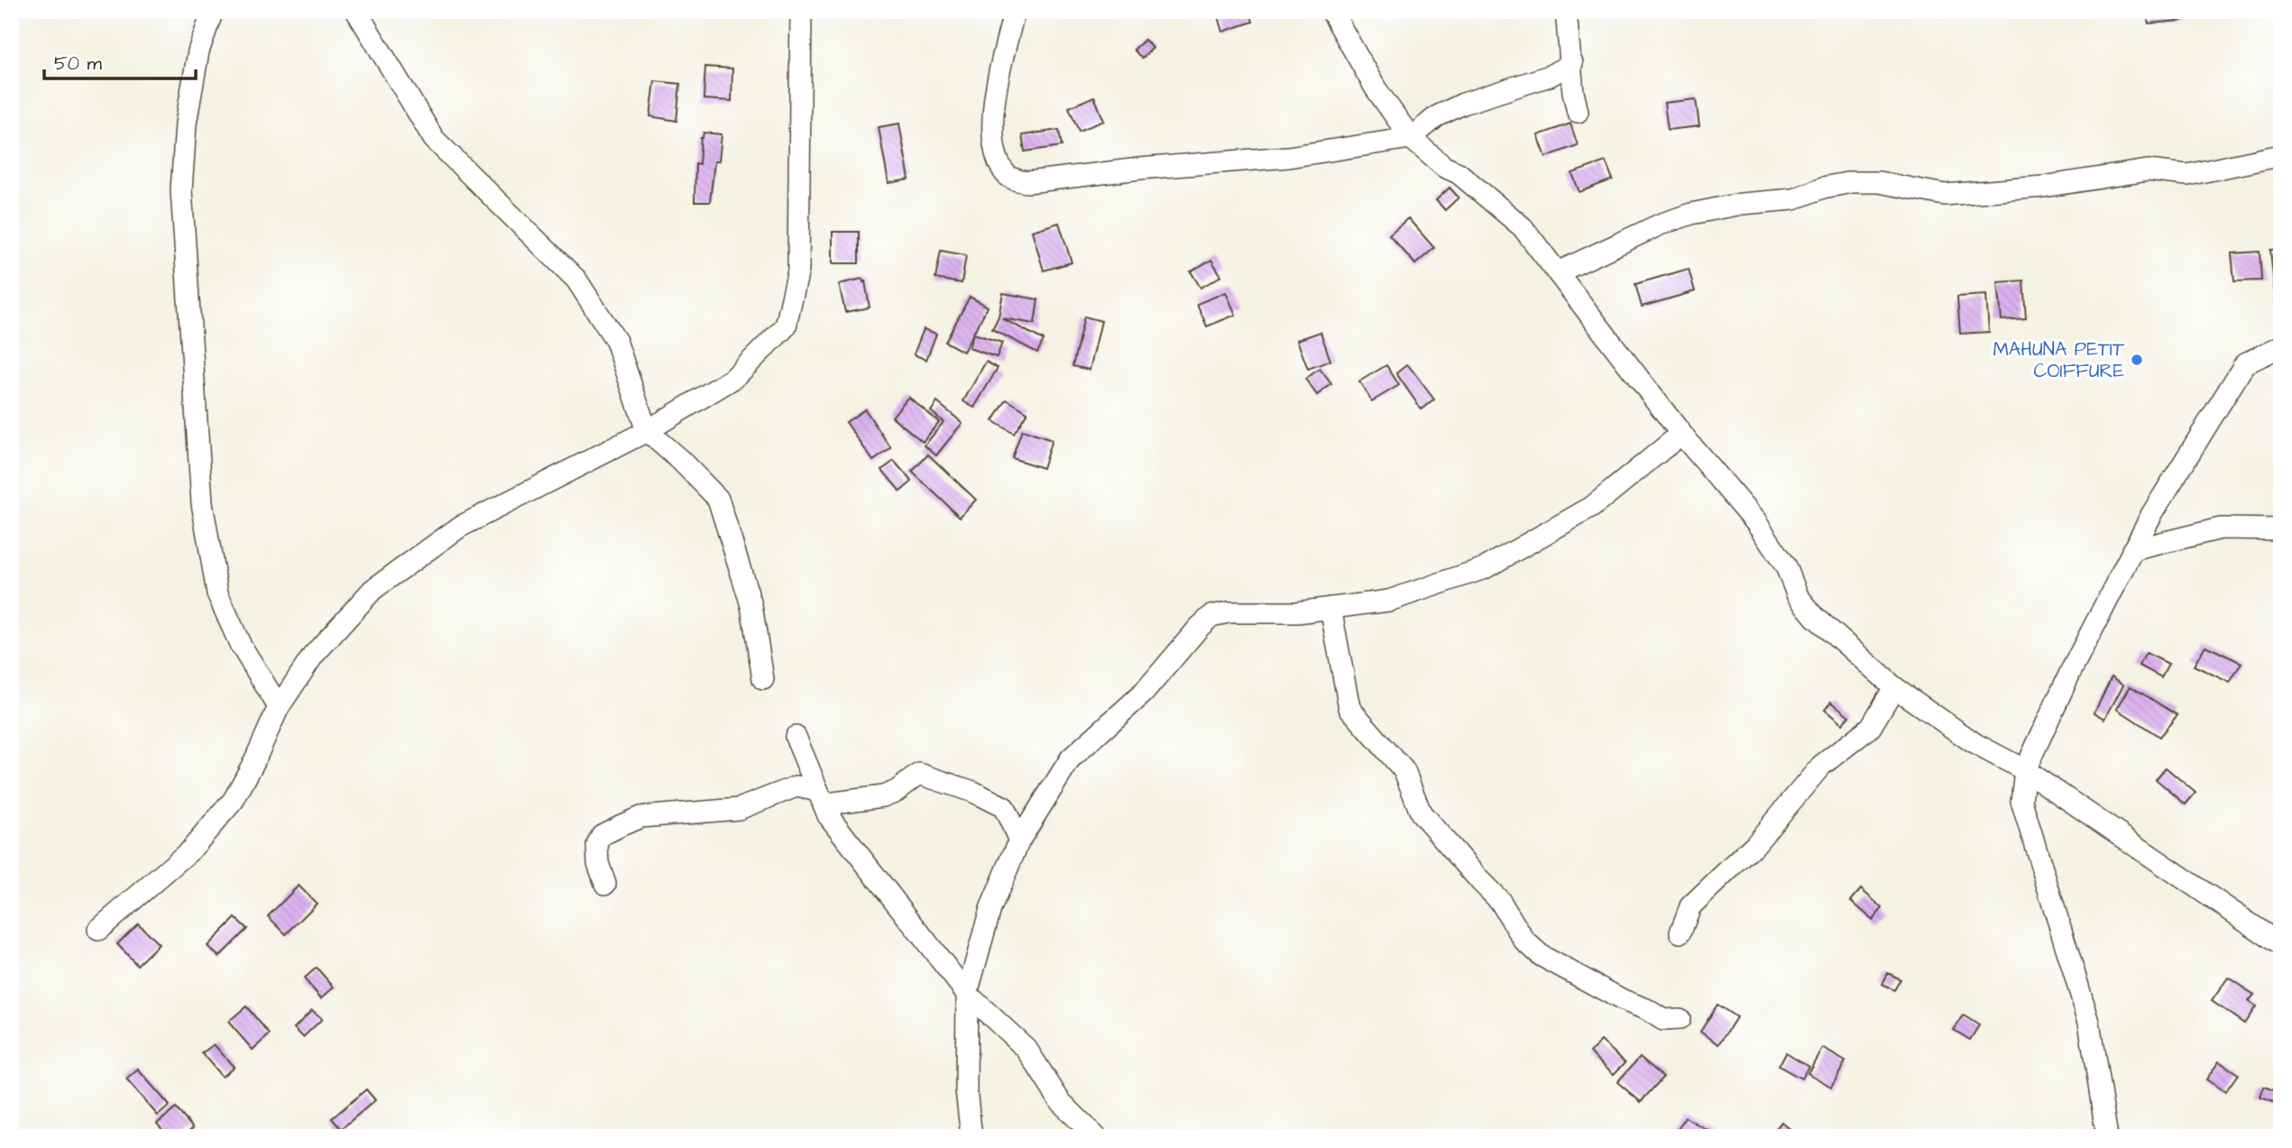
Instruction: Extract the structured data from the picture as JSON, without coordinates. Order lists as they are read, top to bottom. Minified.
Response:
{"places":["MAHUNA PETIT COIFFURE"],"scale_bar":"50 m"}
